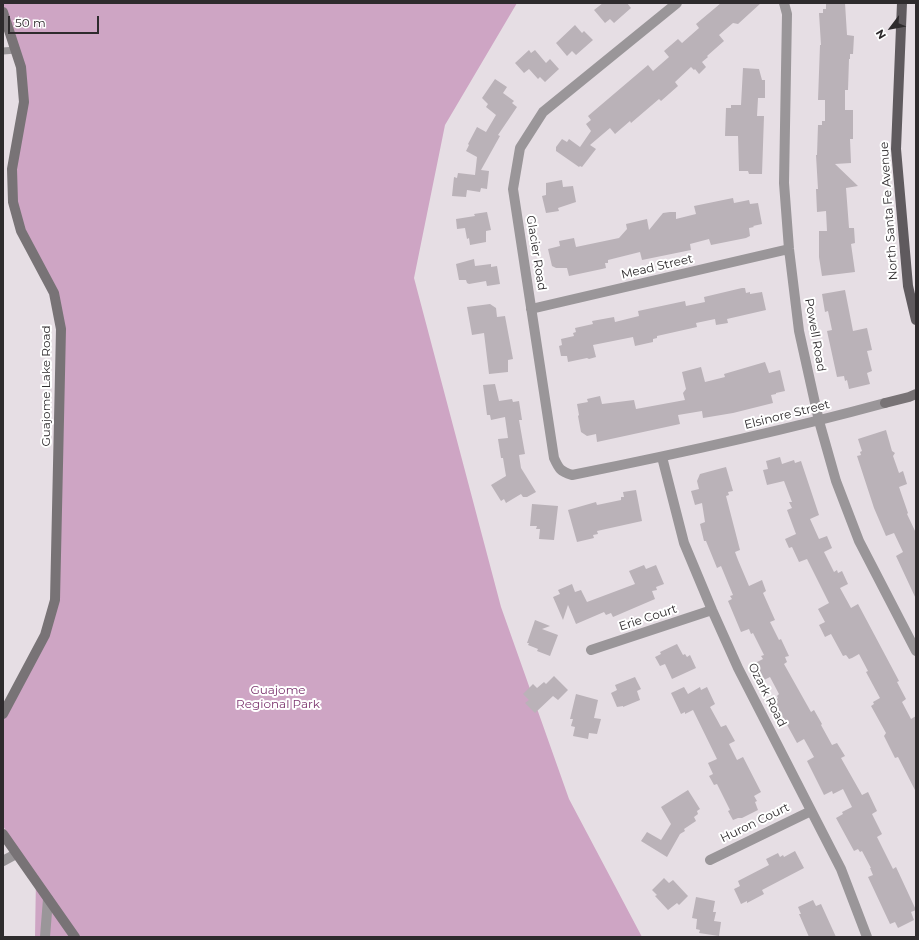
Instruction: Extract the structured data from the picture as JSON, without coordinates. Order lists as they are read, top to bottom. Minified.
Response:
{"streets":{"main road":["North Santa Fe Avenue"],"street":["Glacier Road","Mead Street","Powell Road","Guajome Lake Road","Elsinore Street","Erie Court","Ozark Road","Huron Court"]},"crossings":[["Glacier Road","Mead Street"],["Glacier Road","Elsinore Street"],["Glacier Road","Ozark Road"],["Mead Street","Powell Road"],["Powell Road","Elsinore Street"],["Elsinore Street","Ozark Road"],["Erie Court","Ozark Road"],["Ozark Road","Huron Court"]],"parks":["Guajome Regional Park"],"scale_bar":"50 m","north":"bottom left"}
